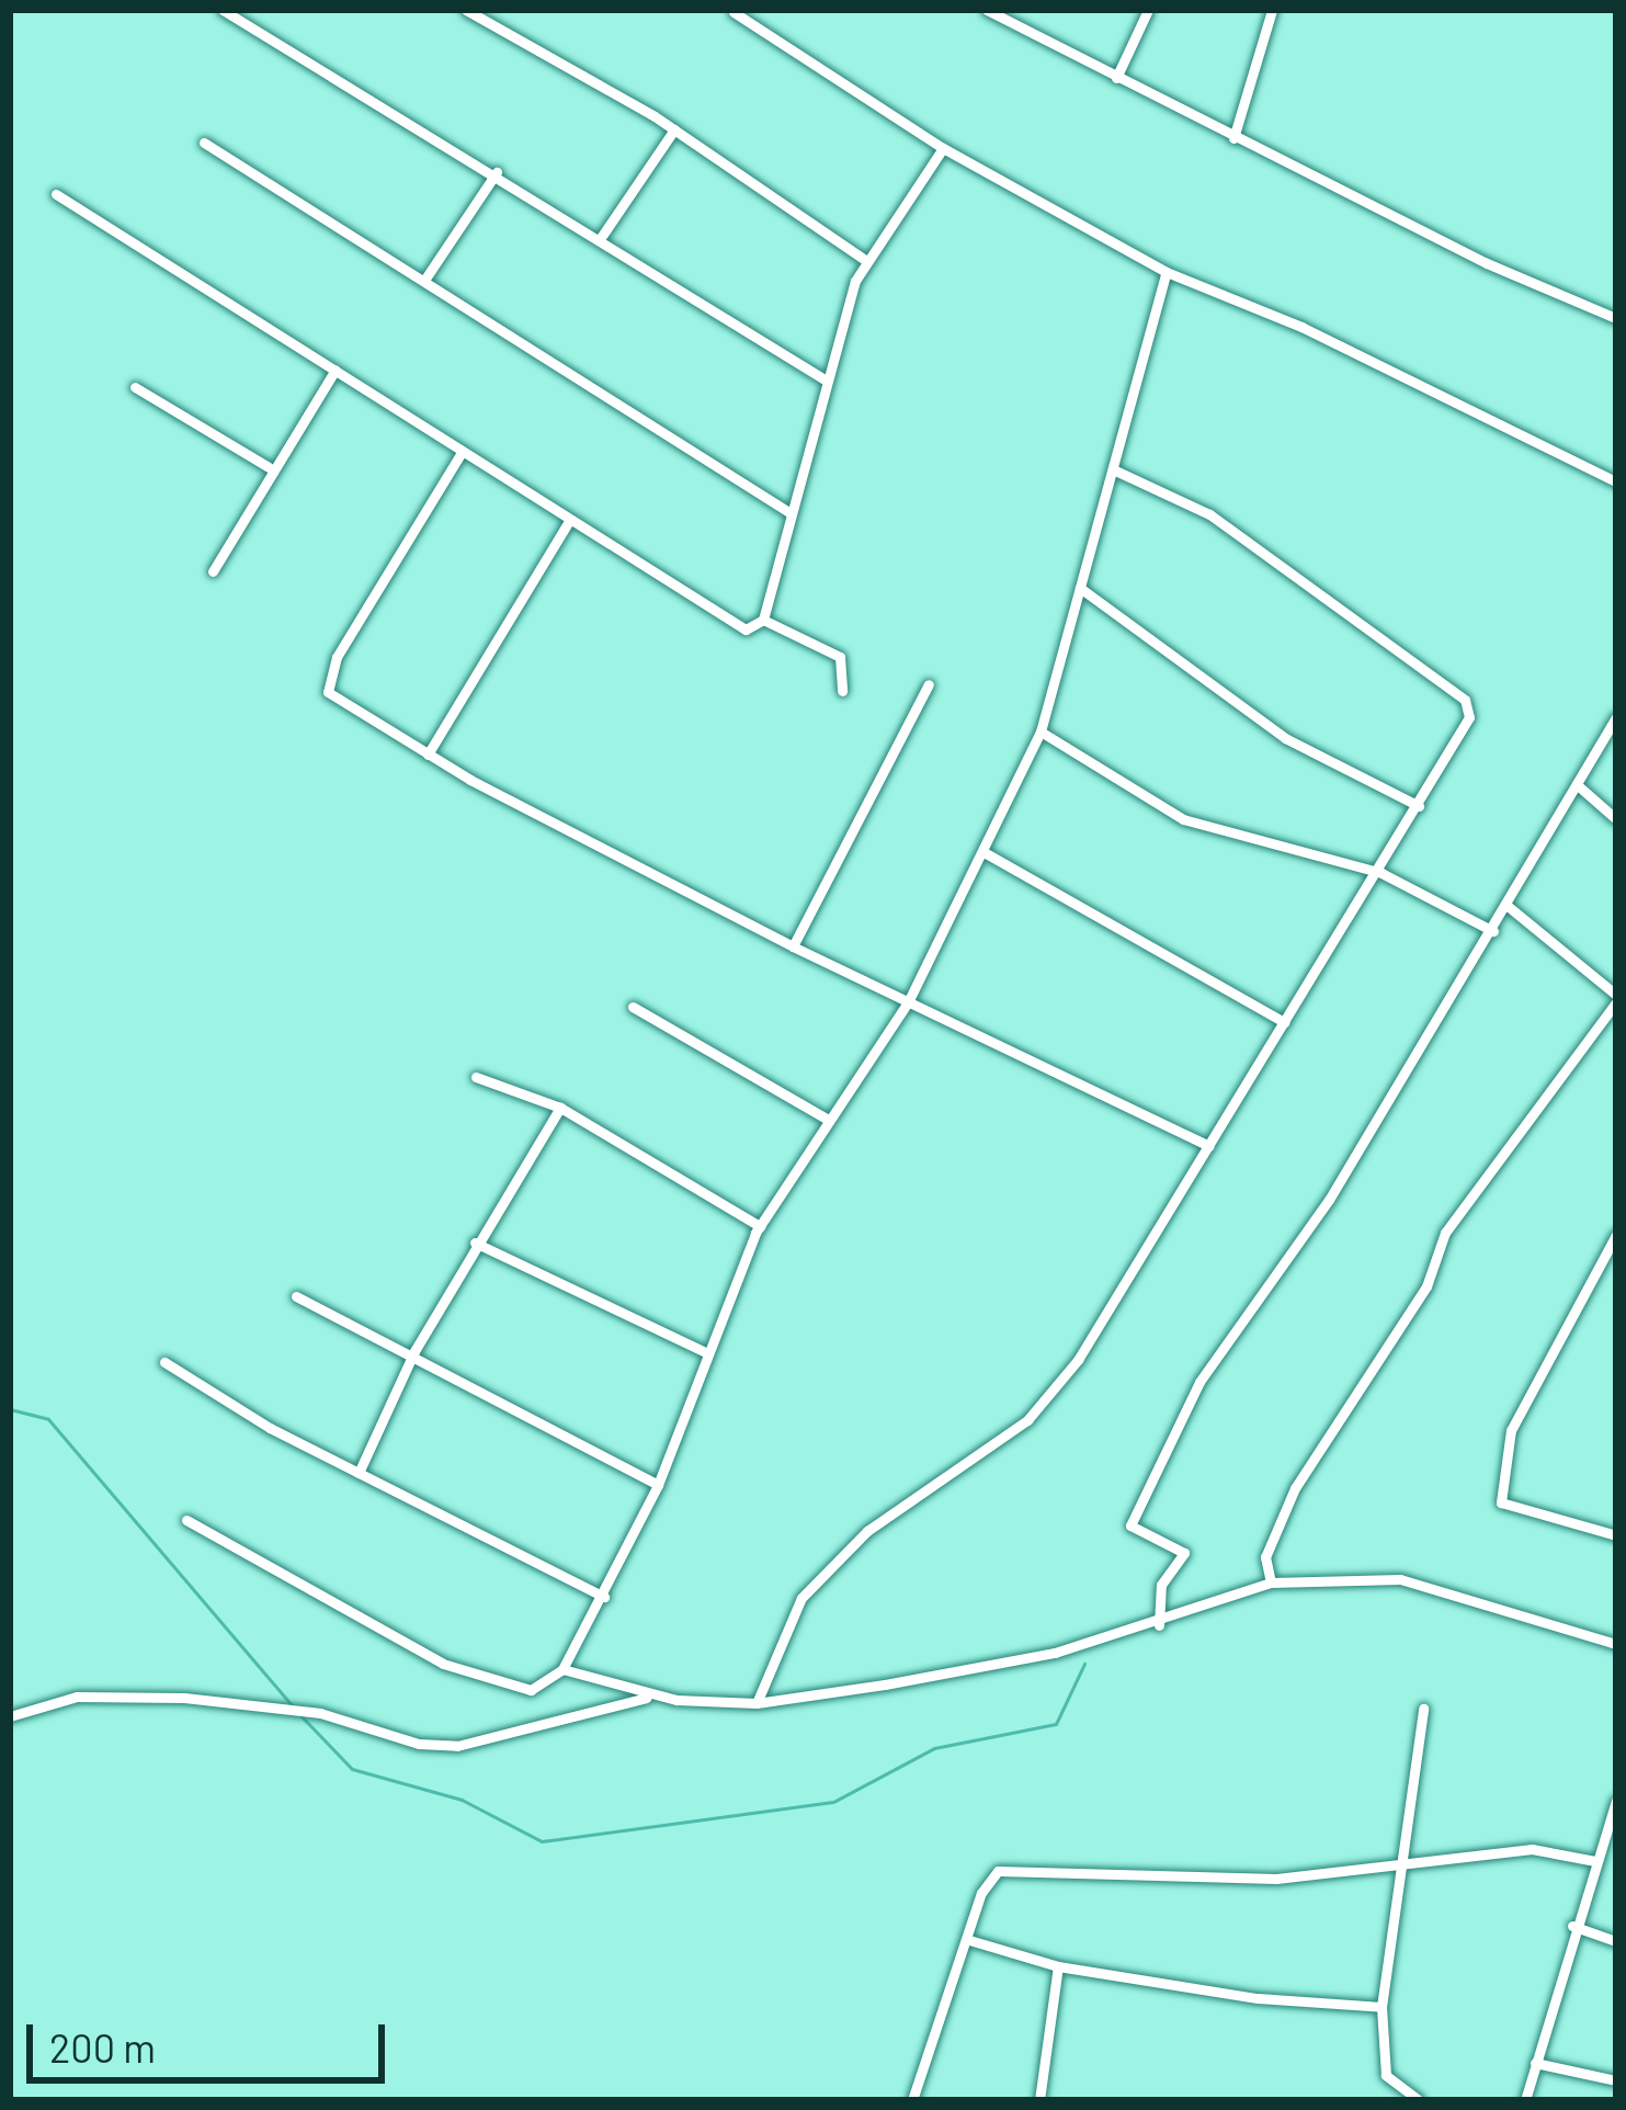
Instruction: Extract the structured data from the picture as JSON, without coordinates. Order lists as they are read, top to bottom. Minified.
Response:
{"scale_bar":"200 m"}
